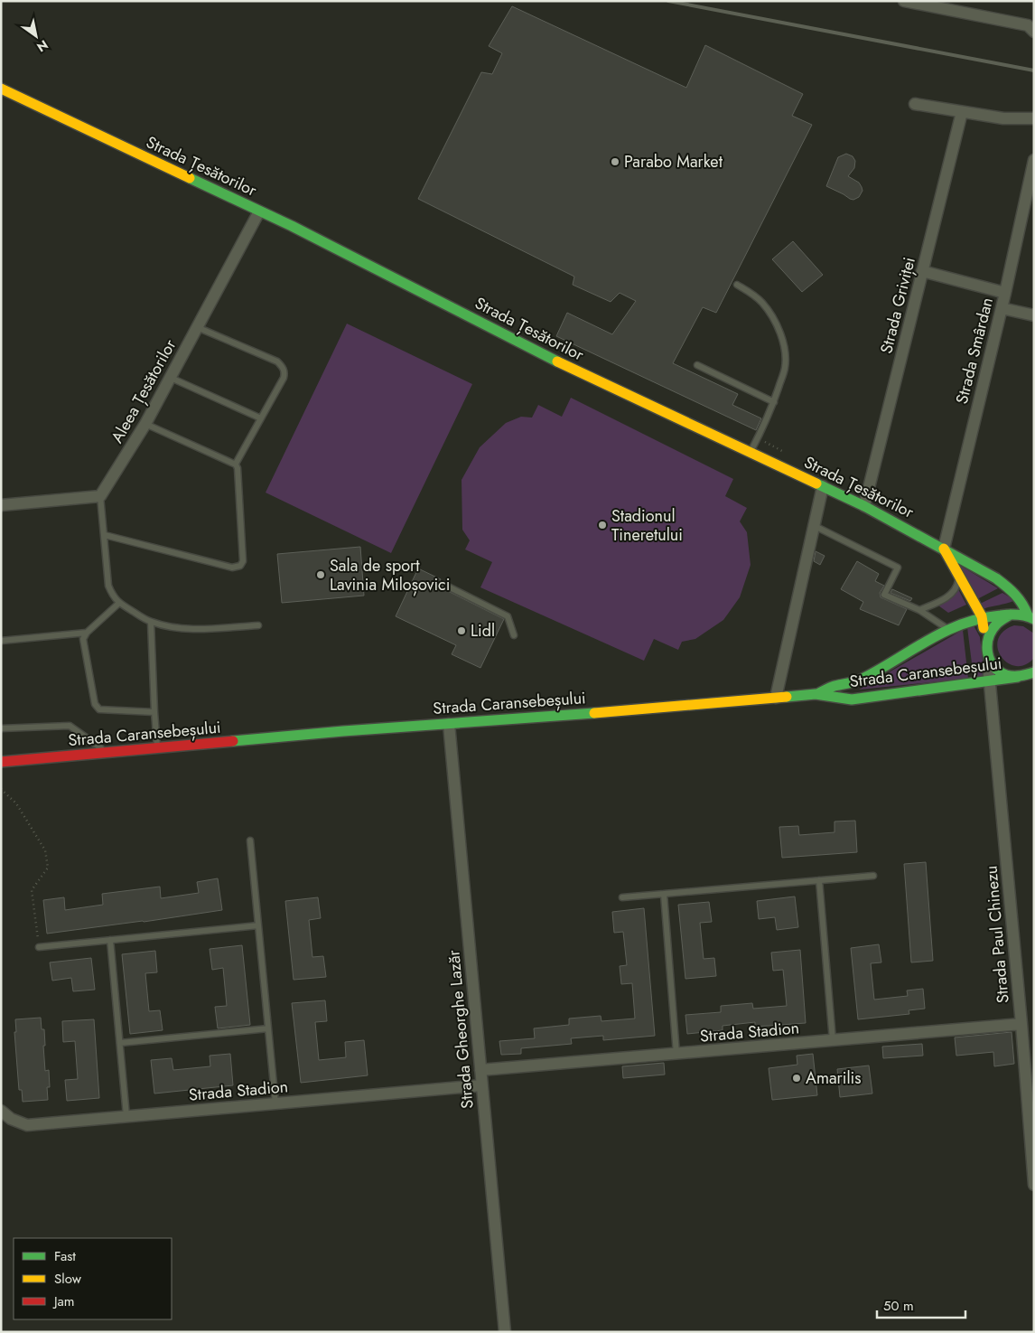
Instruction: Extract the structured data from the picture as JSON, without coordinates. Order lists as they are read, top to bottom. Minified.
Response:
{"streets":{"main road":["Strada Țesătorilor","Strada Caransebeșului"],"street":["Strada Griviței","Strada Smârdan","Aleea Țesătorilor","Strada Paul Chinezu","Strada Gheorghe Lazăr","Strada Stadion"]},"crossings":[["Strada Țesătorilor","Strada Griviței"],["Strada Țesătorilor","Strada Smârdan"],["Strada Țesătorilor","Aleea Țesătorilor"],["Strada Caransebeșului","Strada Paul Chinezu"],["Strada Caransebeșului","Strada Gheorghe Lazăr"],["Strada Paul Chinezu","Strada Stadion"],["Strada Gheorghe Lazăr","Strada Stadion"]],"places":["Parabo Market","Stadionul Tineretului","Sala de sport Lavinia Miloșovici","Lidl","Amarilis"],"legend":["Fast","Slow","Jam"],"scale_bar":"50 m","north":"bottom right"}
